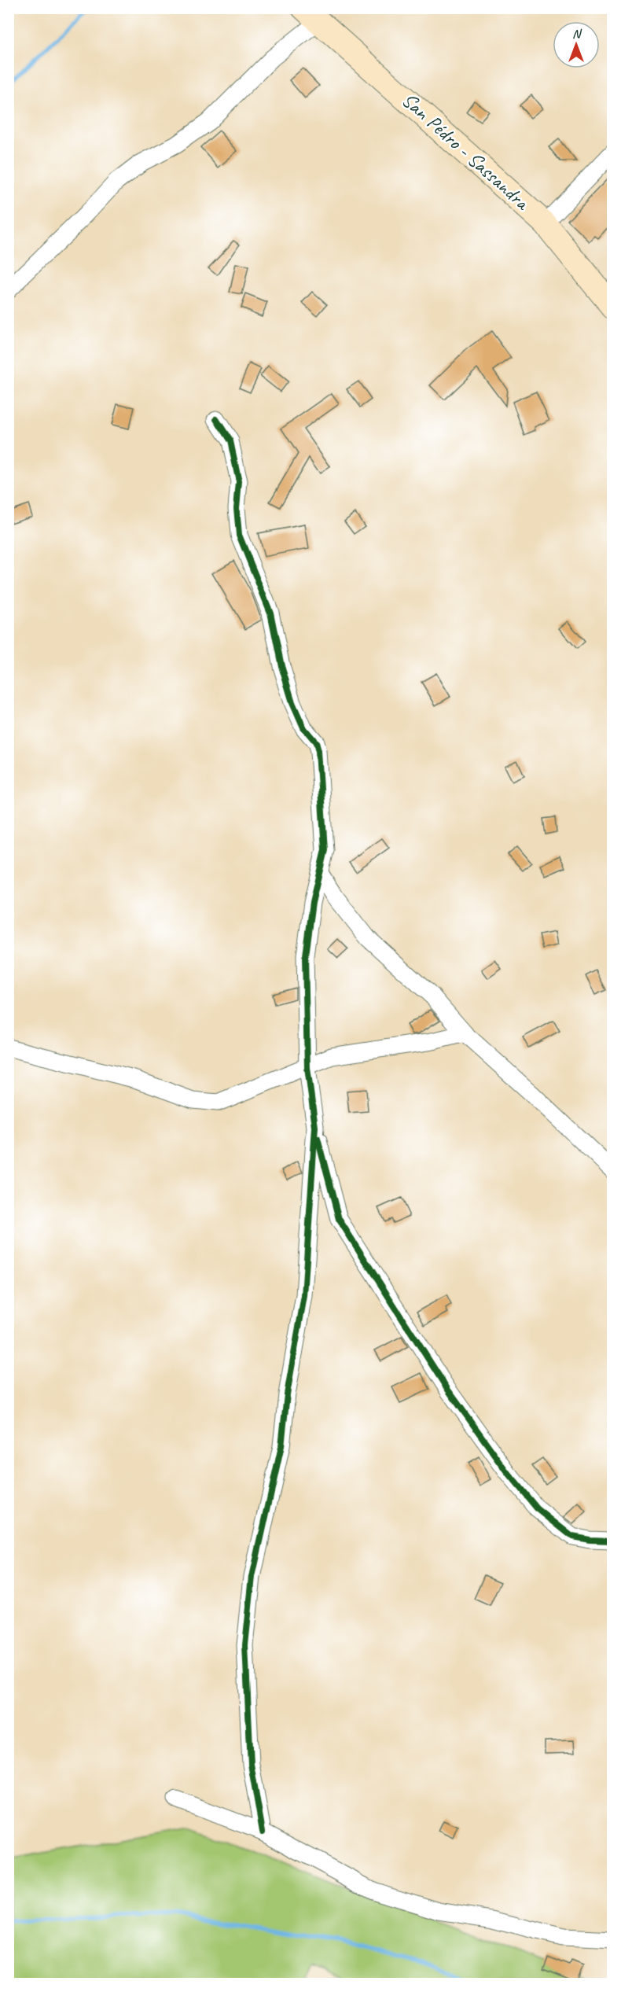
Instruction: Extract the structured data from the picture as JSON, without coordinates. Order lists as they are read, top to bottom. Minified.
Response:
{"streets":{"main road":["San Pédro - Sassandra"]},"north":"top"}
